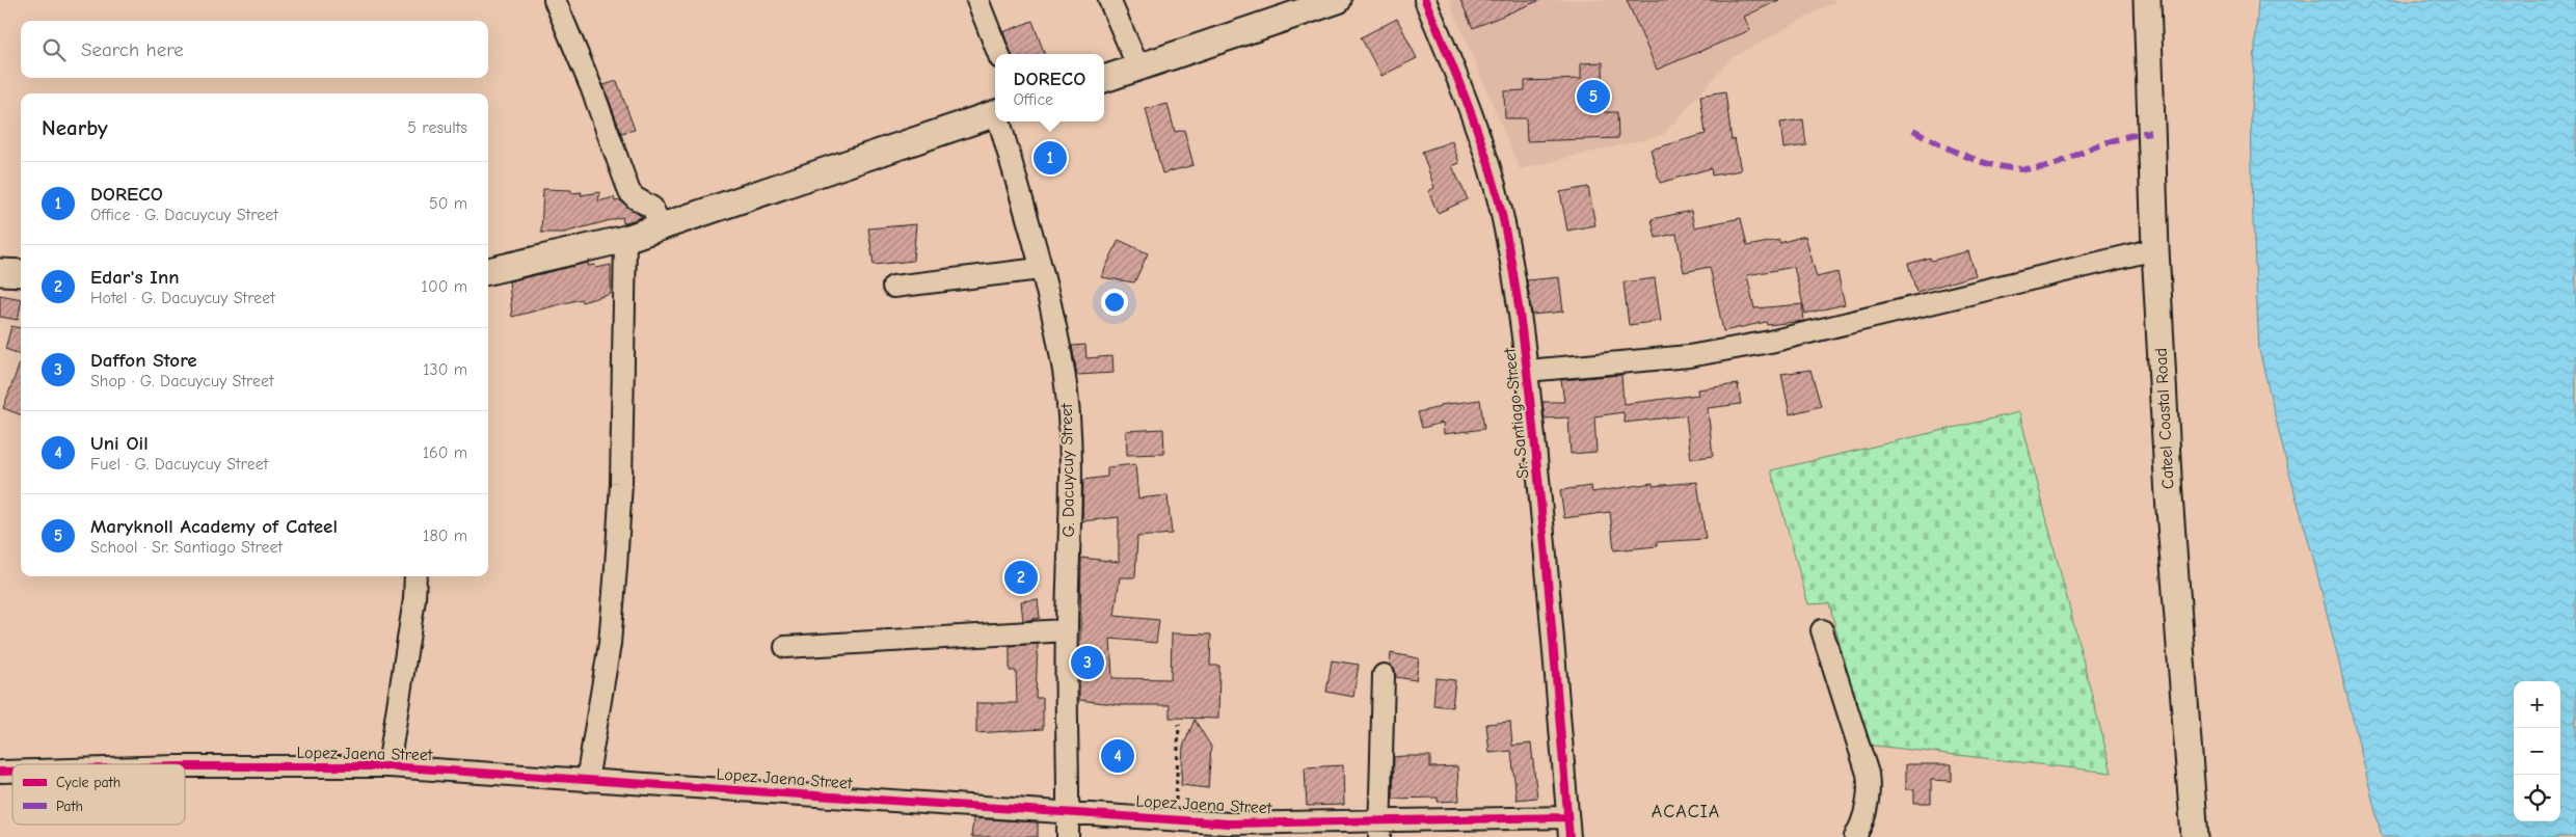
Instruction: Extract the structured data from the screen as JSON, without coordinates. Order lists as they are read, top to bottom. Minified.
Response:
{"streets":{"street":["Sr. Santiago Street","Cateel Coastal Road","G. Dacuycuy Street","Lopez Jaena Street"]},"crossings":[["Sr. Santiago Street","Lopez Jaena Street"],["G. Dacuycuy Street","Lopez Jaena Street"]],"districts":["ACACIA"],"legend":["Cycle path","Path"],"page":{"search":"Search here","popup":["DORECO","Office"],"pins":["5","1","2","3","4"],"heading":["Nearby","5 results"],"list":[{"mark":"1","name":"DORECO","note":"Office · G. Dacuycuy Street","value":"50 m"},{"mark":"2","name":"Edar's Inn","note":"Hotel · G. Dacuycuy Street","value":"100 m"},{"mark":"3","name":"Daffon Store","note":"Shop · G. Dacuycuy Street","value":"130 m"},{"mark":"4","name":"Uni Oil","note":"Fuel · G. Dacuycuy Street","value":"160 m"},{"mark":"5","name":"Maryknoll Academy of Cateel","note":"School · Sr. Santiago Street","value":"180 m"}],"map_buttons":["+","−"]}}
